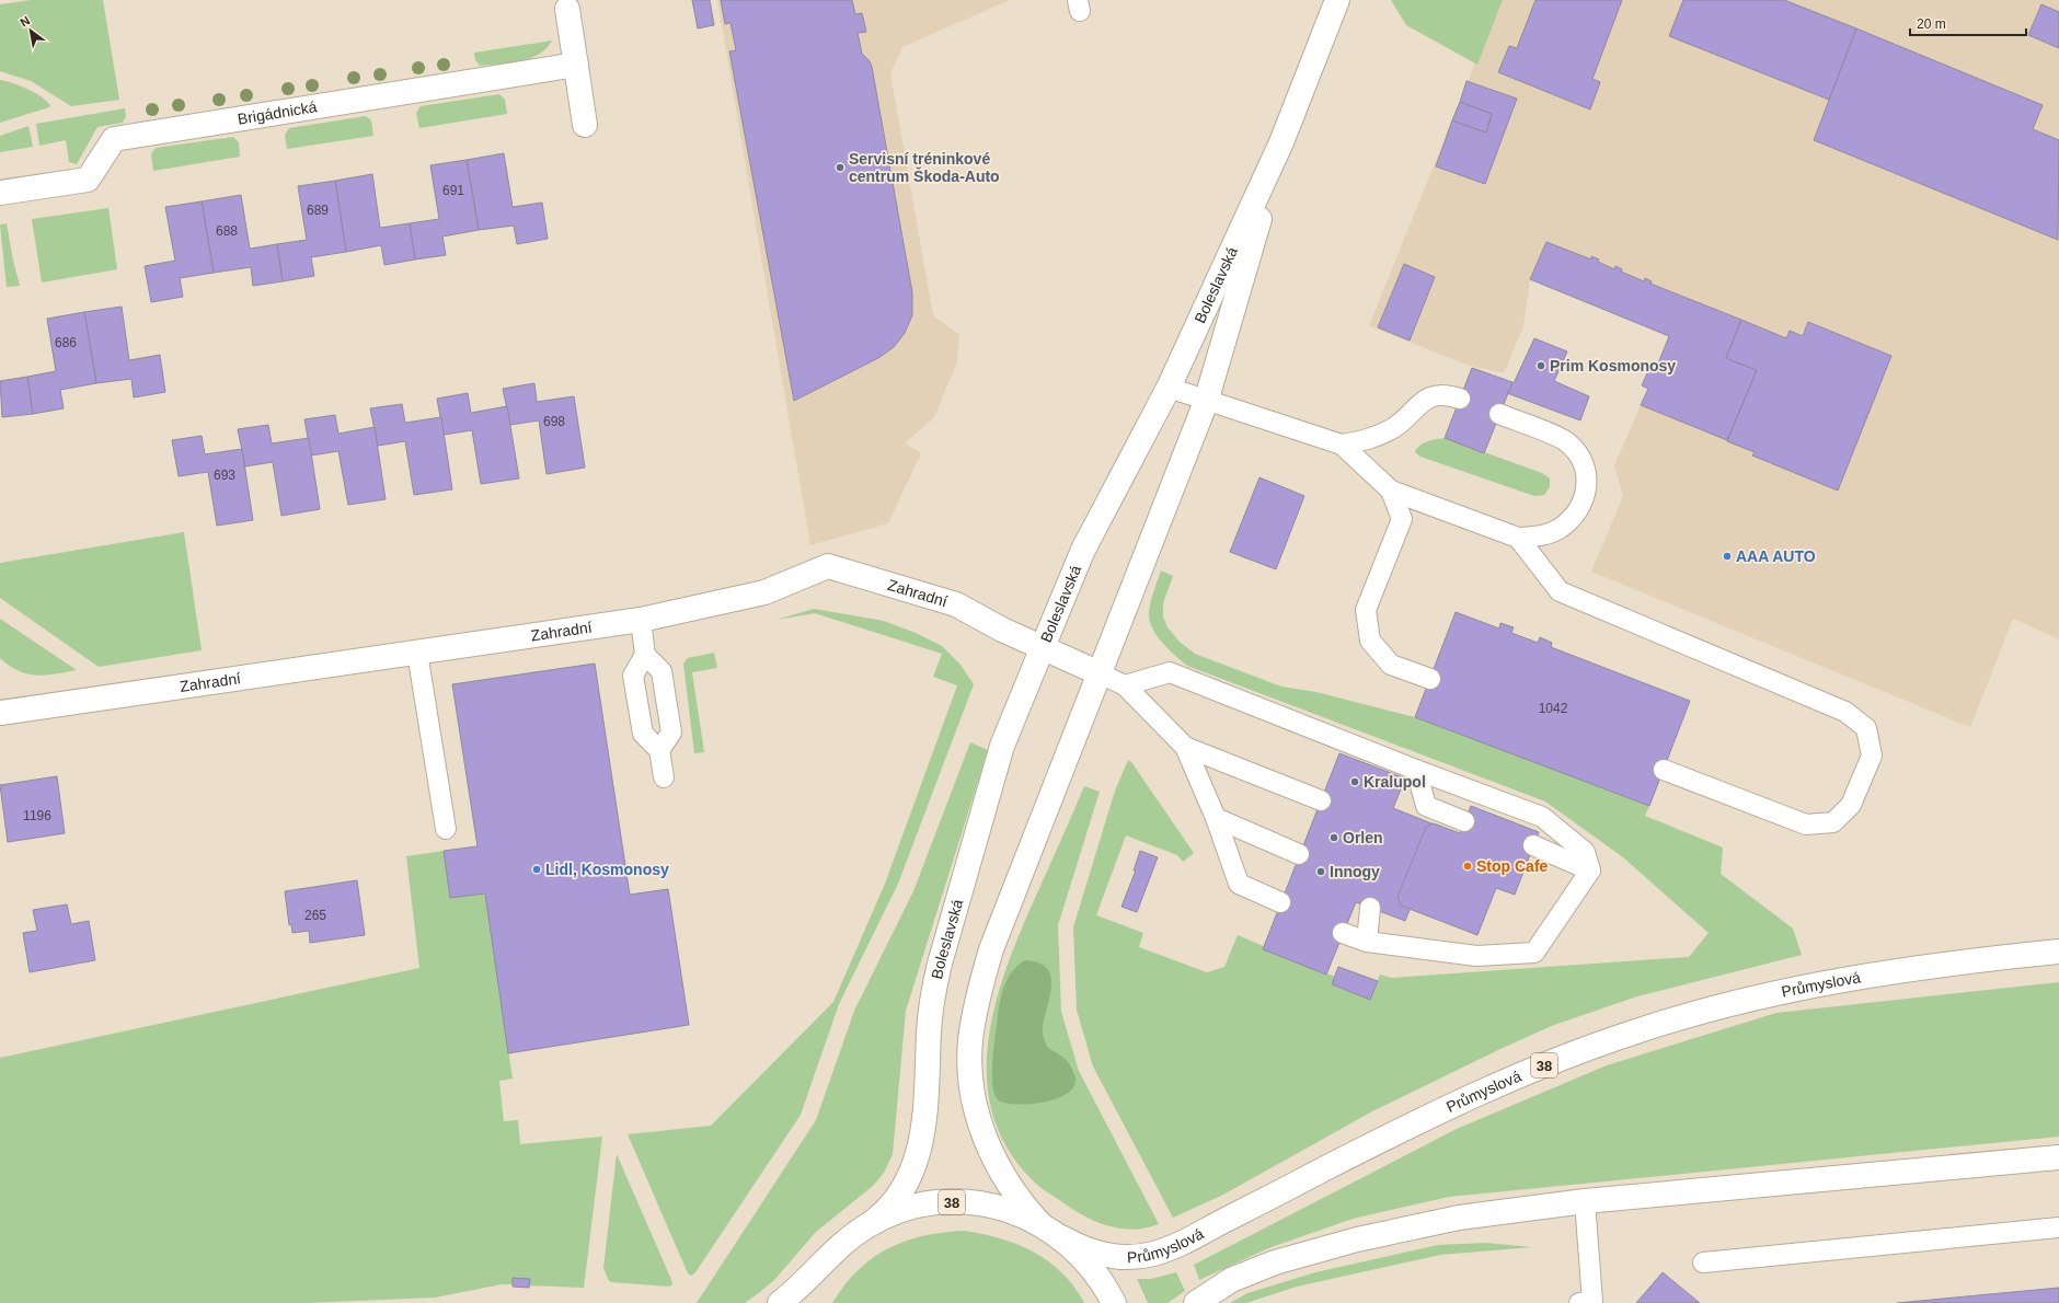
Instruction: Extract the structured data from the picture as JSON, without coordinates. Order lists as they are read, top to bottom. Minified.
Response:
{"streets":{"street":["Brigádnická","Boleslavská","Zahradní","Průmyslová","38"]},"crossings":[["Boleslavská","Zahradní"],["Boleslavská","38"],["Průmyslová","38"]],"places":["Servisní tréninkové centrum Škoda-Auto","Prim Kosmonosy","AAA AUTO","Kralupol","Orlen","Stop Cafe","Lidl, Kosmonosy","Innogy"],"house_numbers":["691","689","688","686","698","693","1042","1196","265"],"scale_bar":"20 m","north":"top left"}
